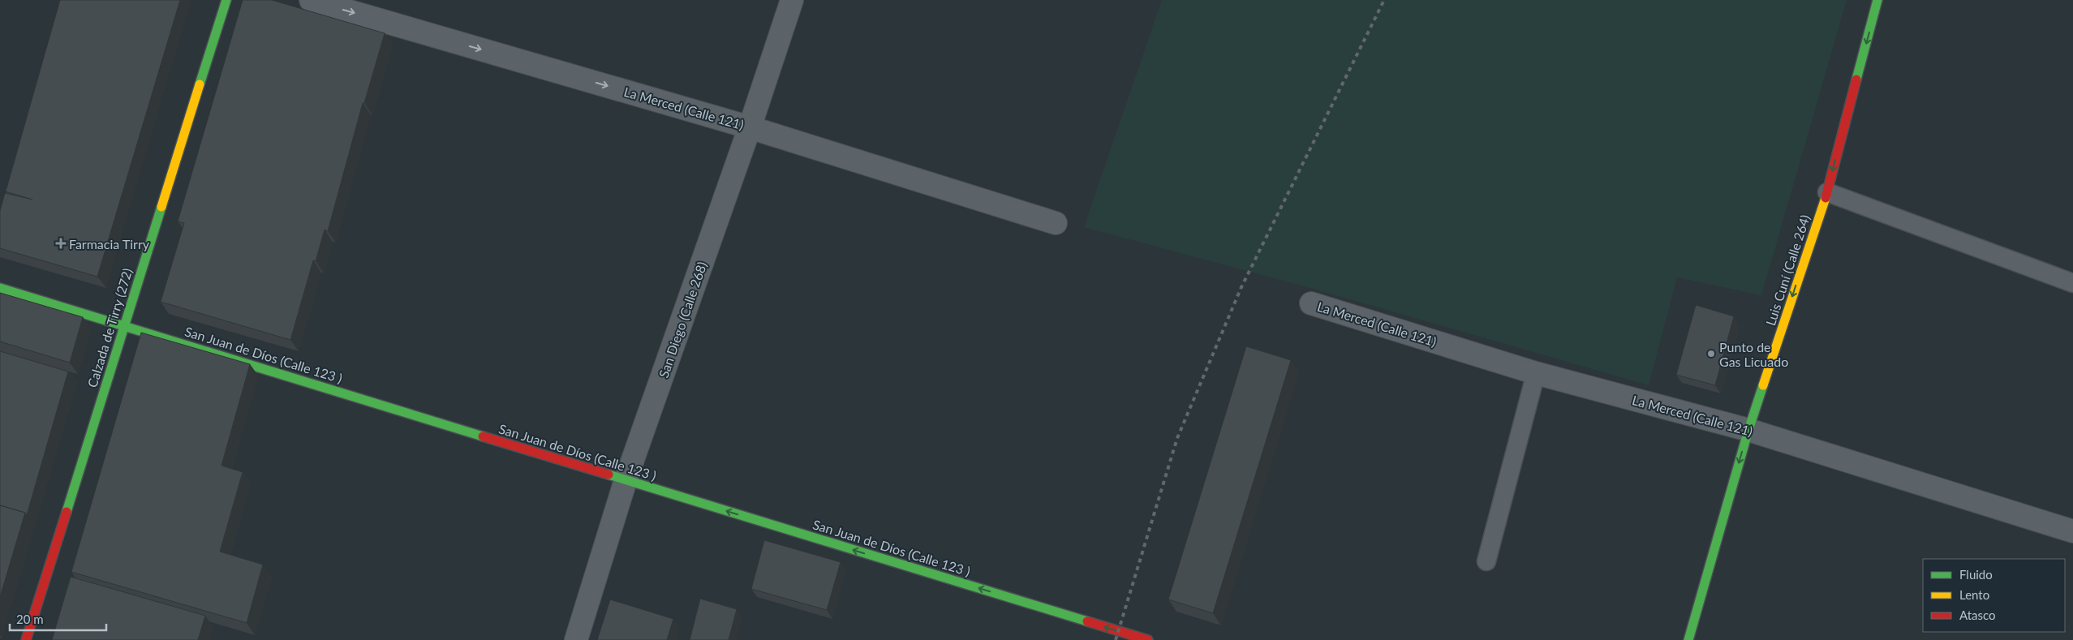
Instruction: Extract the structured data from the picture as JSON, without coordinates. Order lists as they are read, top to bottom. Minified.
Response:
{"streets":{"street":["La Merced (Calle 121)","Luis Cuní (Calle 264)","San Diego (Calle 268)","Calzada de Tirry (272)","San Juan de Díos (Calle 123 )"]},"crossings":[["La Merced (Calle 121)","Luis Cuní (Calle 264)"],["La Merced (Calle 121)","San Diego (Calle 268)"],["San Diego (Calle 268)","San Juan de Díos (Calle 123 )"],["Calzada de Tirry (272)","San Juan de Díos (Calle 123 )"]],"one_way":["Luis Cuní (Calle 264)","San Juan de Díos (Calle 123 )"],"places":{"health":["Farmacia Tirry"],"other":["Punto de Gas Licuado"]},"legend":["Fluido","Lento","Atasco"],"scale_bar":"20 m"}
